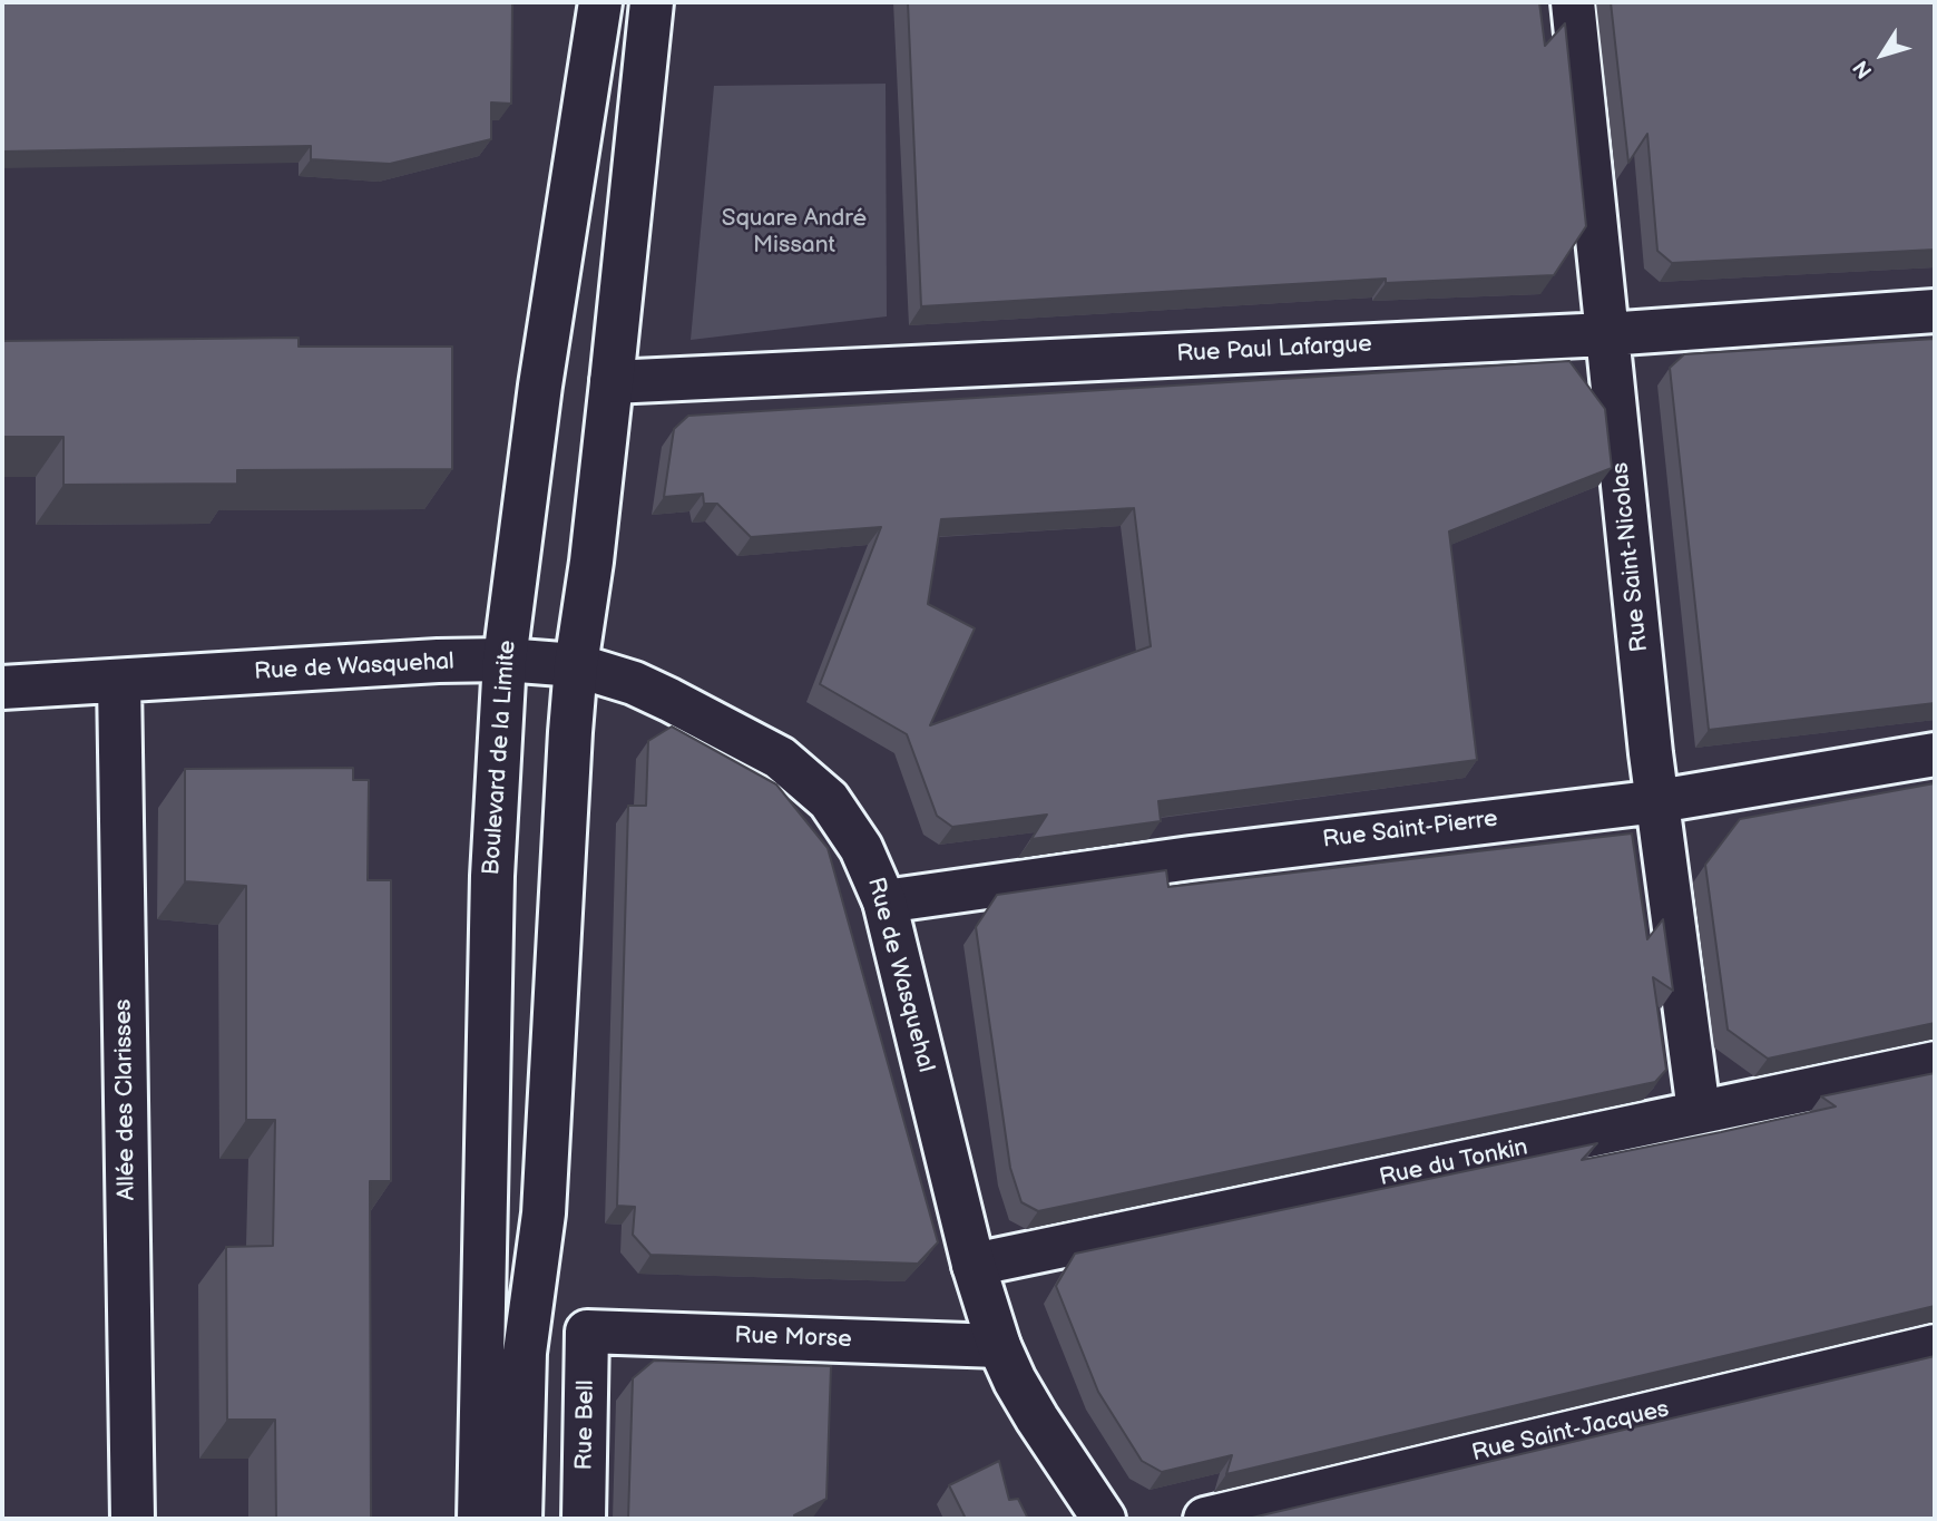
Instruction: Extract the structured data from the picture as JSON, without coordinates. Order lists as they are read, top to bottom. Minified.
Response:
{"streets":{"street":["Rue Paul Lafargue","Rue Saint-Nicolas","Rue de Wasquehal","Boulevard de la Limite","Rue Saint-Pierre","Allée des Clarisses","Rue du Tonkin","Rue Morse","Rue Bell","Rue Saint-Jacques"]},"crossings":[["Rue Paul Lafargue","Rue Saint-Nicolas"],["Rue Saint-Nicolas","Rue Saint-Pierre"],["Rue Saint-Nicolas","Rue du Tonkin"],["Rue de Wasquehal","Boulevard de la Limite"],["Rue de Wasquehal","Rue Saint-Pierre"],["Rue de Wasquehal","Allée des Clarisses"],["Rue de Wasquehal","Rue du Tonkin"],["Rue de Wasquehal","Rue Morse"],["Rue Morse","Rue Bell"]],"parks":["Square André Missant"],"north":"bottom left"}
